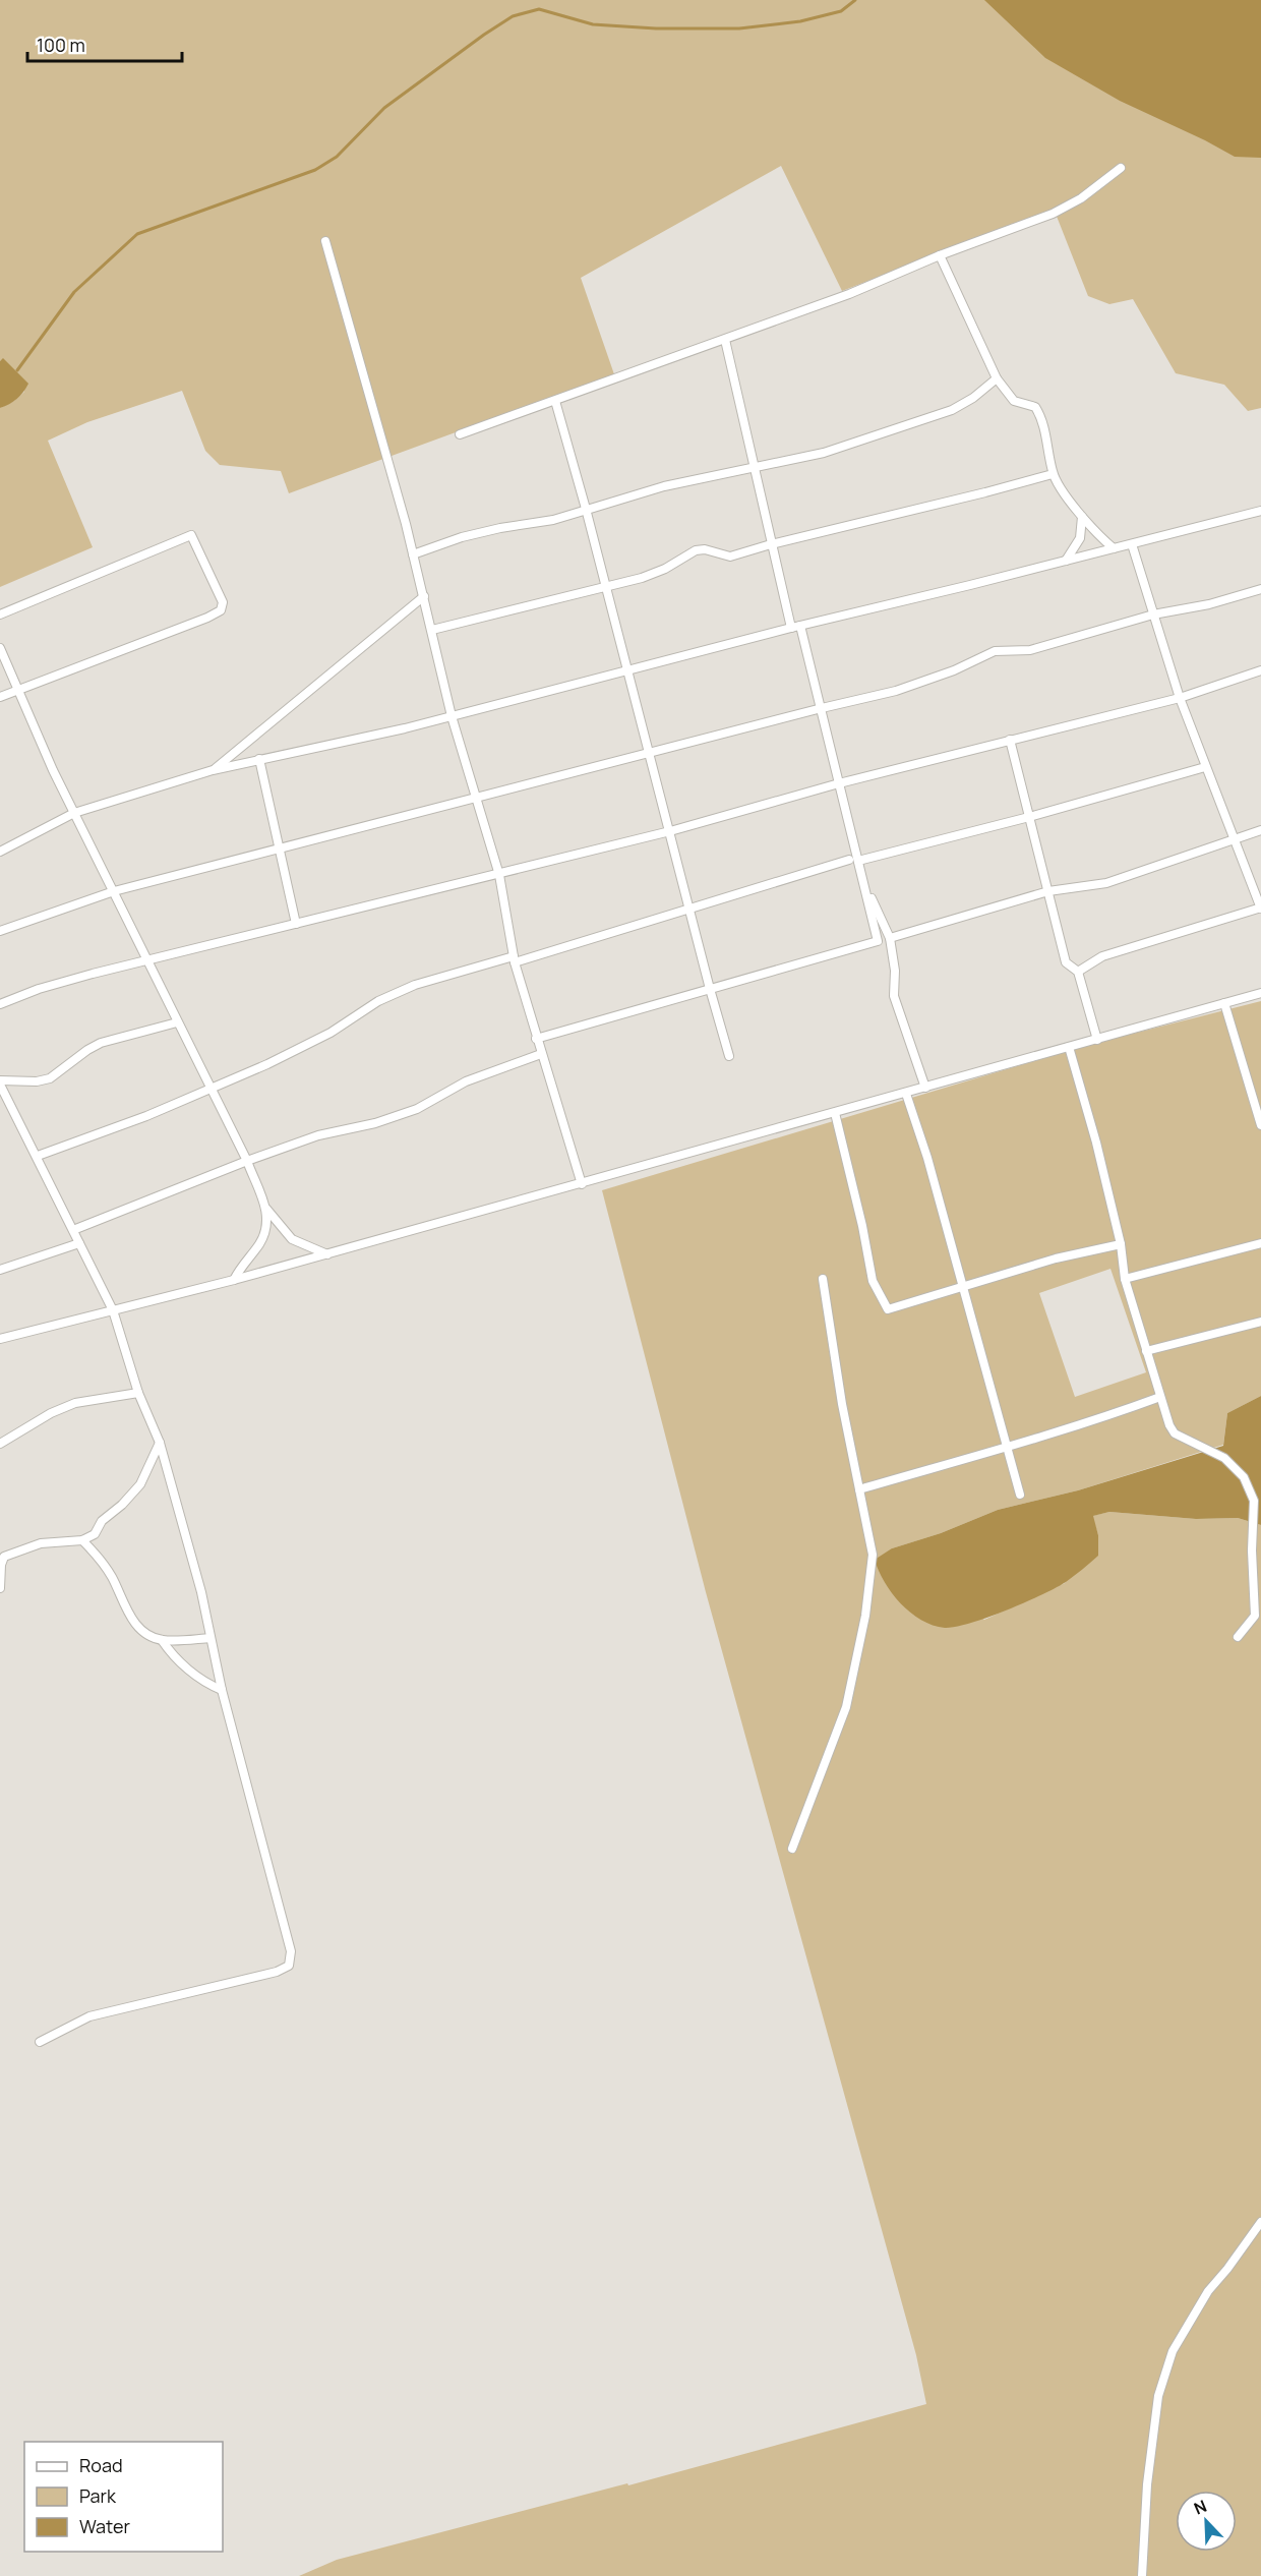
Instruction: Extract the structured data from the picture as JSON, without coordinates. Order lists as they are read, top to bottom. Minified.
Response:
{"legend":["Road","Park","Water"],"scale_bar":"100 m","north":"top left"}
